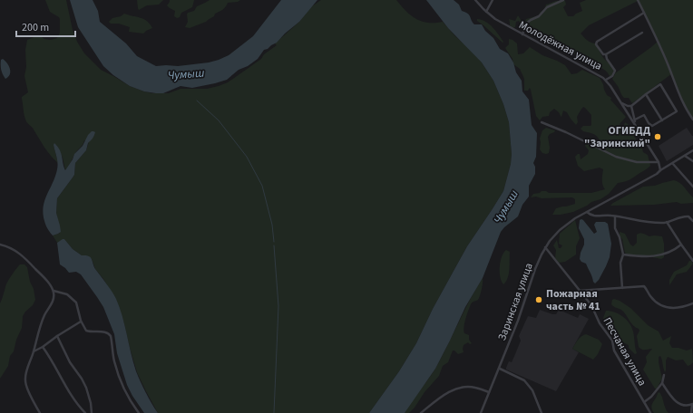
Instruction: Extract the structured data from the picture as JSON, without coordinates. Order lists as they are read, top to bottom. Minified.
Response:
{"streets":{"street":["Молодёжная улица","Заринская улица","Песчаная улица"]},"crossings":[["Молодёжная улица","Заринская улица"],["Заринская улица","Песчаная улица"]],"water":["Чумыш"],"places":["ОГИБДД \"Заринский\"","Пожарная часть № 41"],"scale_bar":"200 m"}
